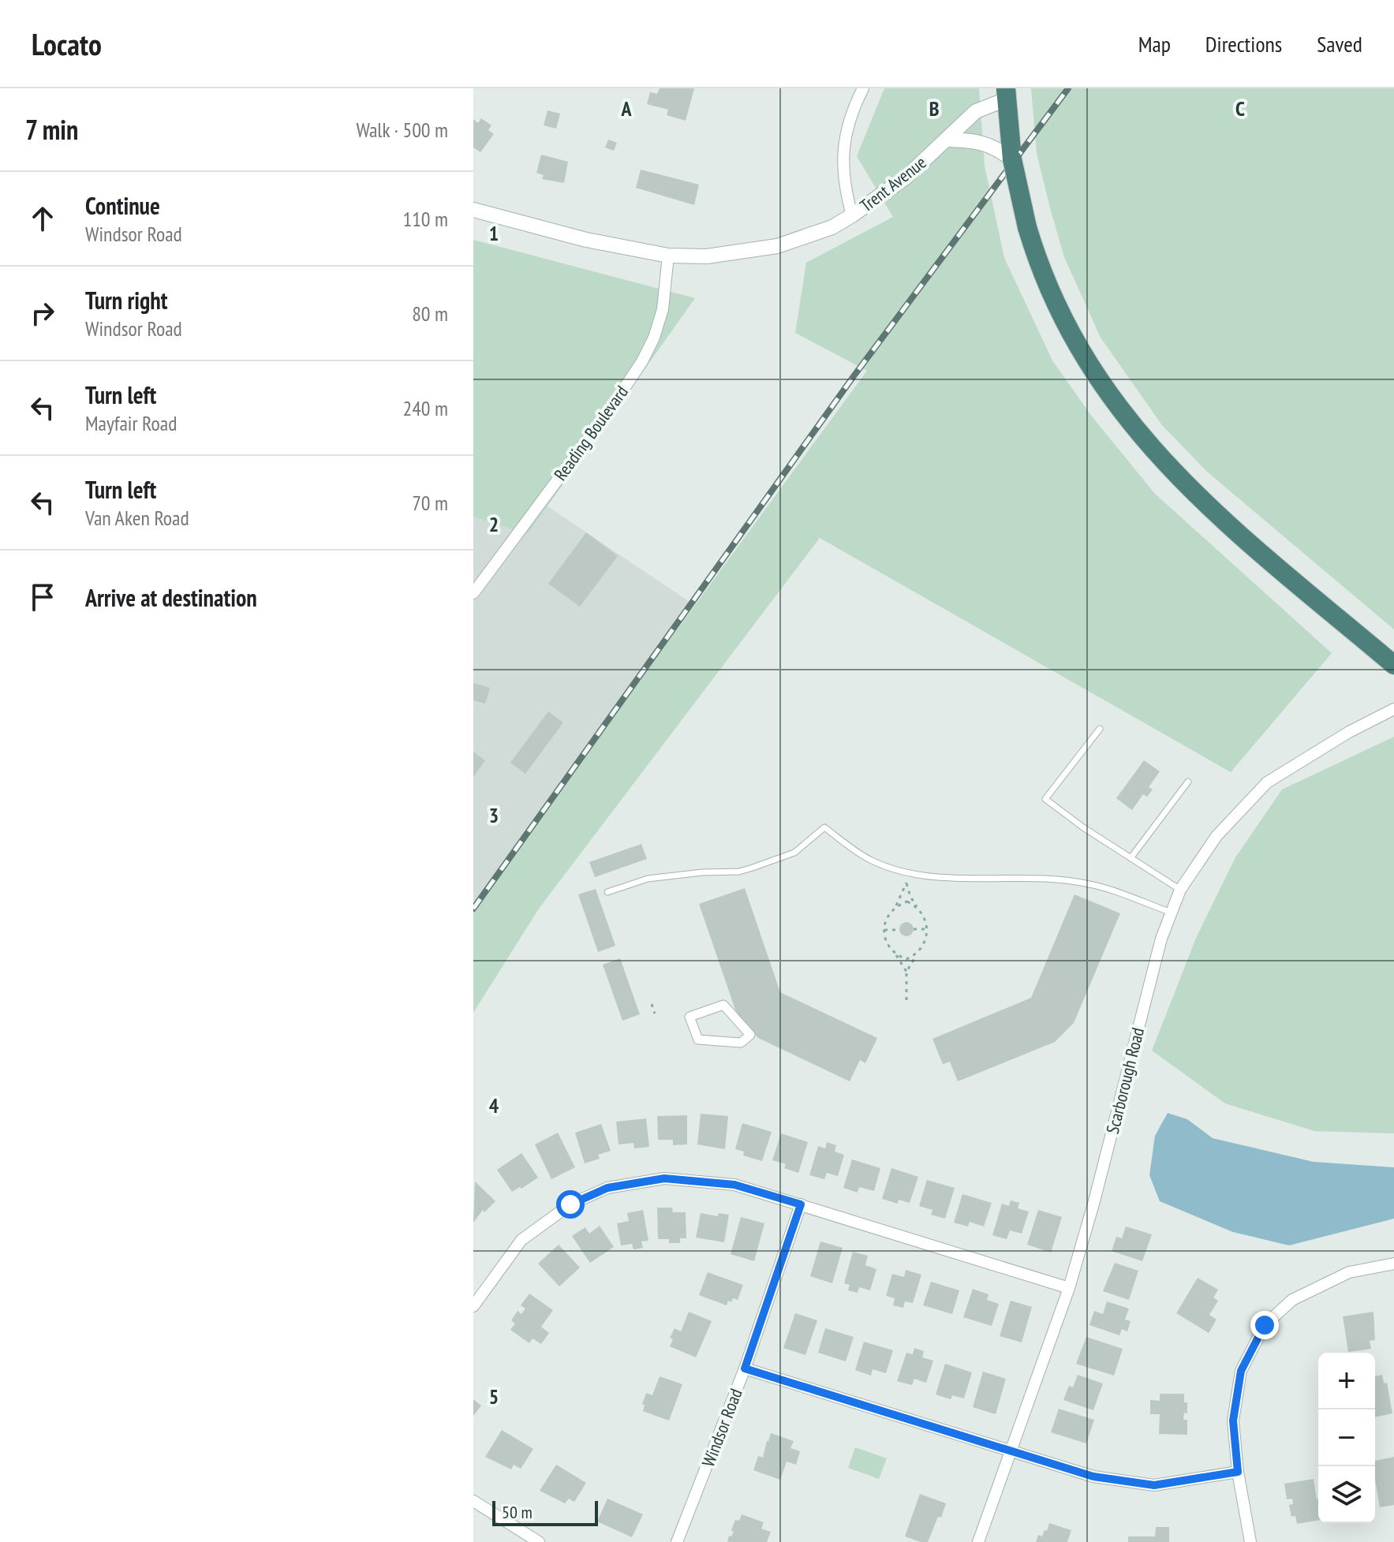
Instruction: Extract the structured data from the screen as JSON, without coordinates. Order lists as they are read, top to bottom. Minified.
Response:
{"streets":{"street":["Trent Avenue","Reading Boulevard","Scarborough Road","Windsor Road"]},"scale_bar":"50 m","page":{"header":"Locato","nav":["Map","Directions","Saved"],"heading":["7 min","Walk · 500 m"],"list":[["Continue","Windsor Road","110 m"],["Turn right","Windsor Road","80 m"],["Turn left","Mayfair Road","240 m"],["Turn left","Van Aken Road","70 m"],"Arrive at destination"],"map_buttons":["+","−"],"scale":"50 m"},"grid":{"columns":["A","B","C"],"rows":["1","2","3","4","5"]}}
